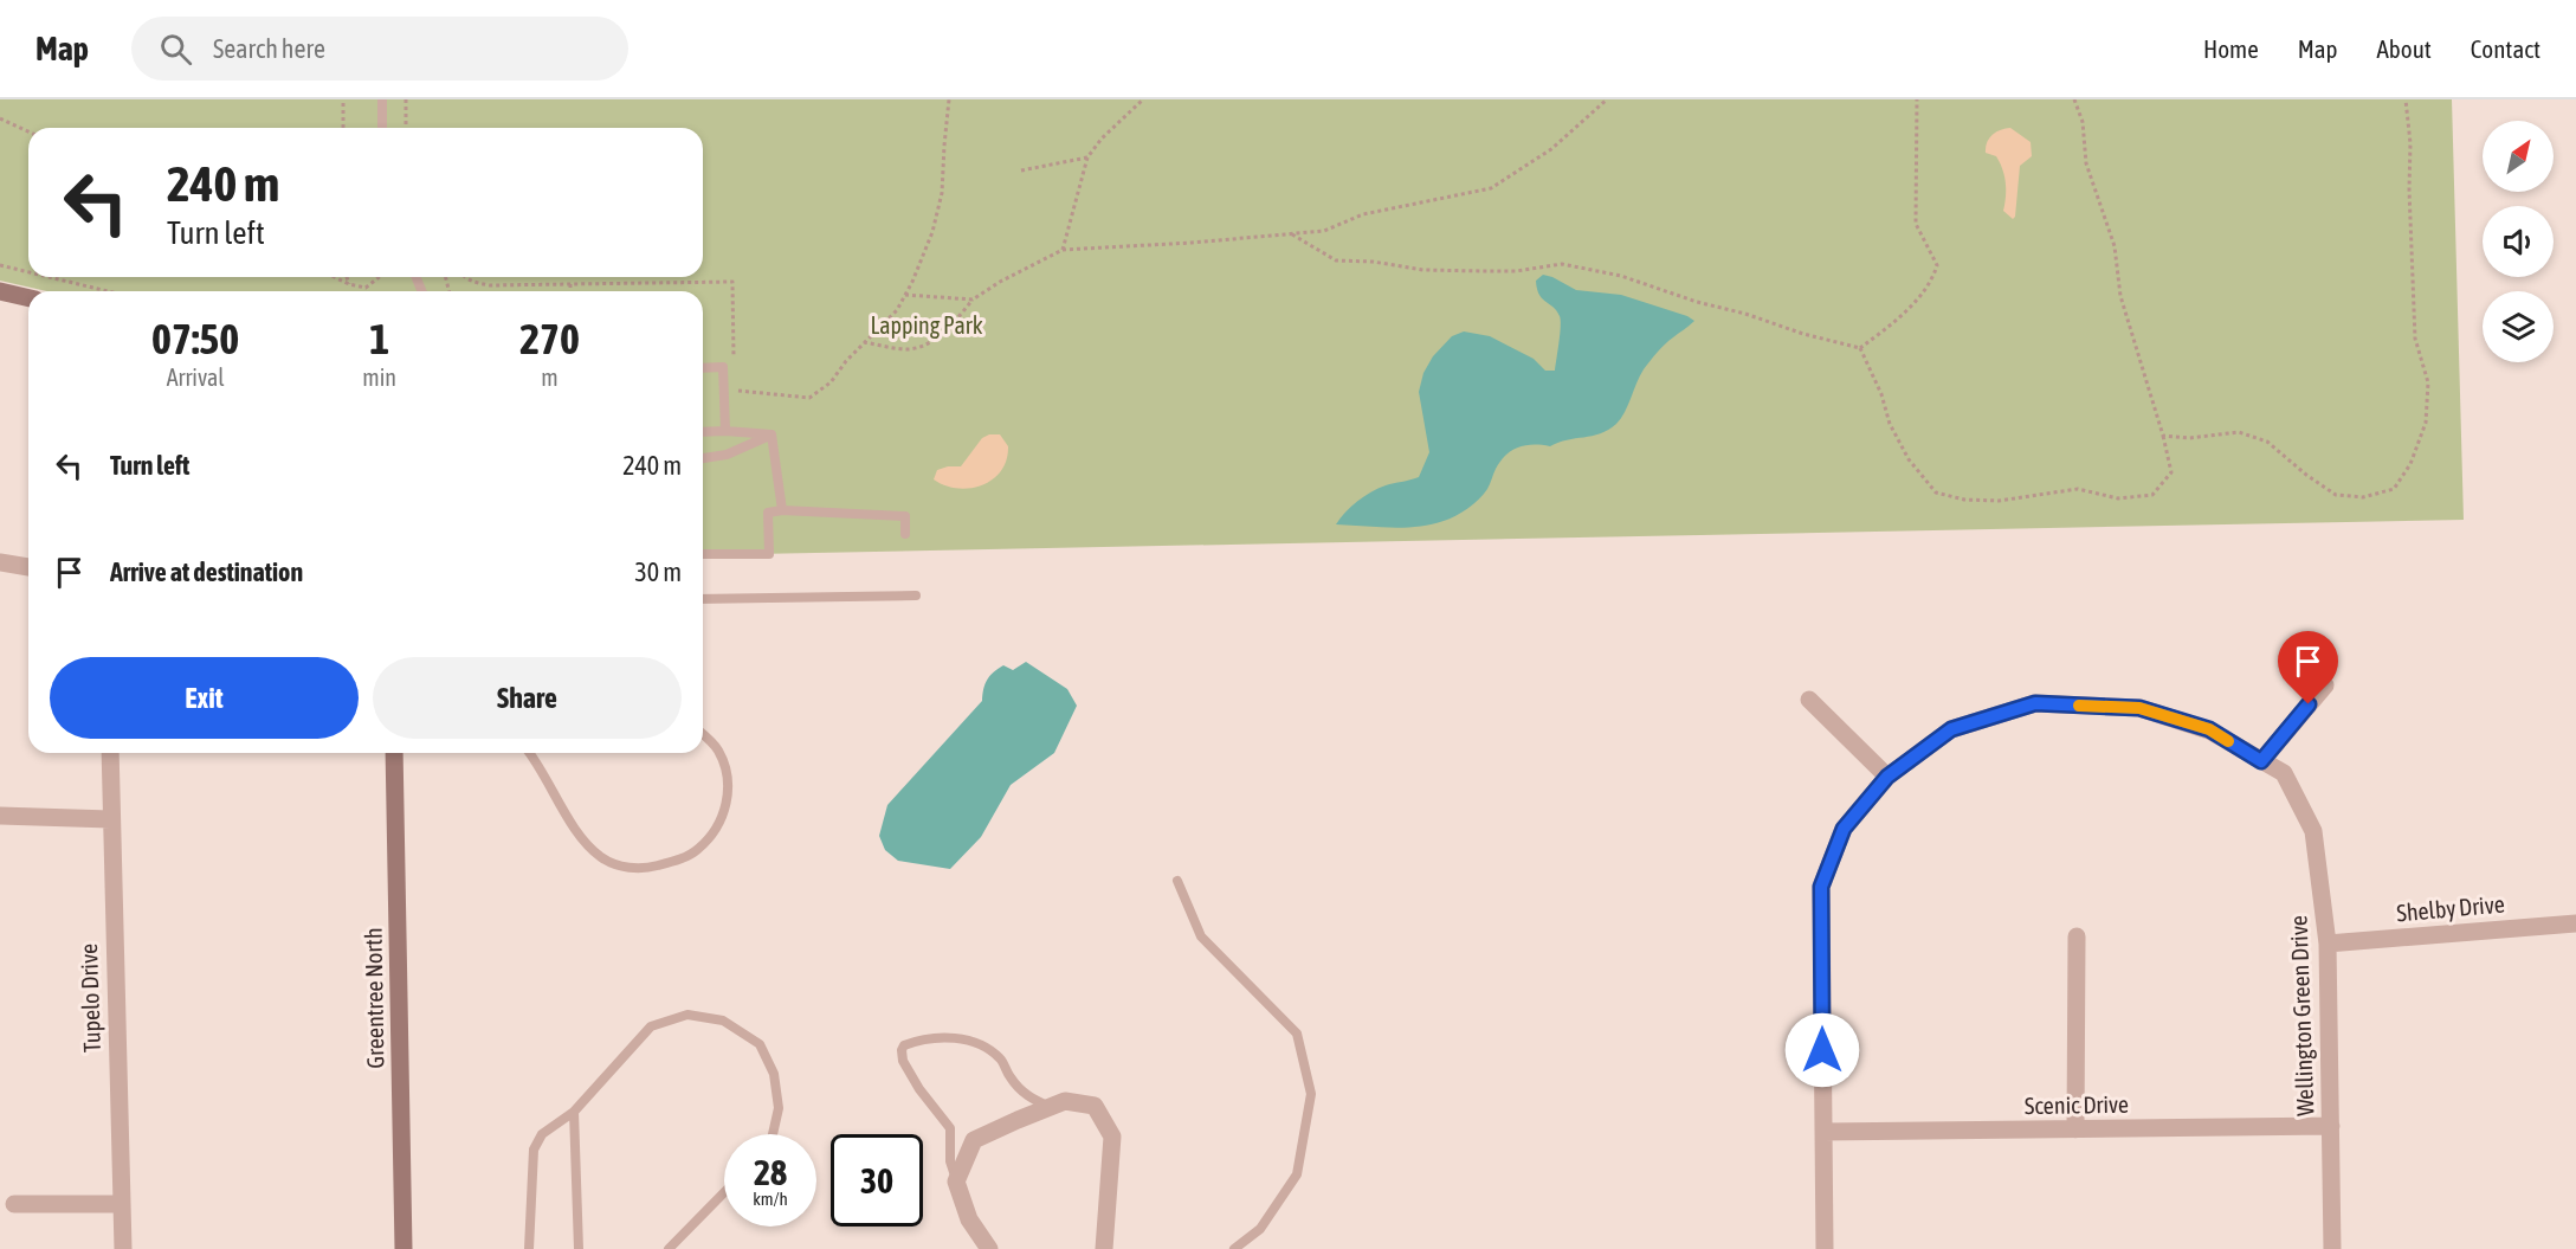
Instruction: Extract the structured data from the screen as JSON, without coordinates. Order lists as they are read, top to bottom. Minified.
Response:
{"streets":{"main road":["Greentree North"],"street":["Shelby Drive","Tupelo Drive","Wellington Green Drive","Scenic Drive"]},"crossings":[["Shelby Drive","Wellington Green Drive"],["Wellington Green Drive","Scenic Drive"]],"parks":["Lapping Park"],"north":"top right","page":{"header":"Map","search":"Search here","nav":["Home","Map","About","Contact"],"turn":["240 m","Turn left"],"eta":["07:50","Arrival","1","min","270","m"],"list":[{"name":"Turn left","value":"240 m"},{"name":"Arrive at destination","value":"30 m"}],"buttons":["Exit","Share"],"speed":"28 km/h","limit":"30"}}
